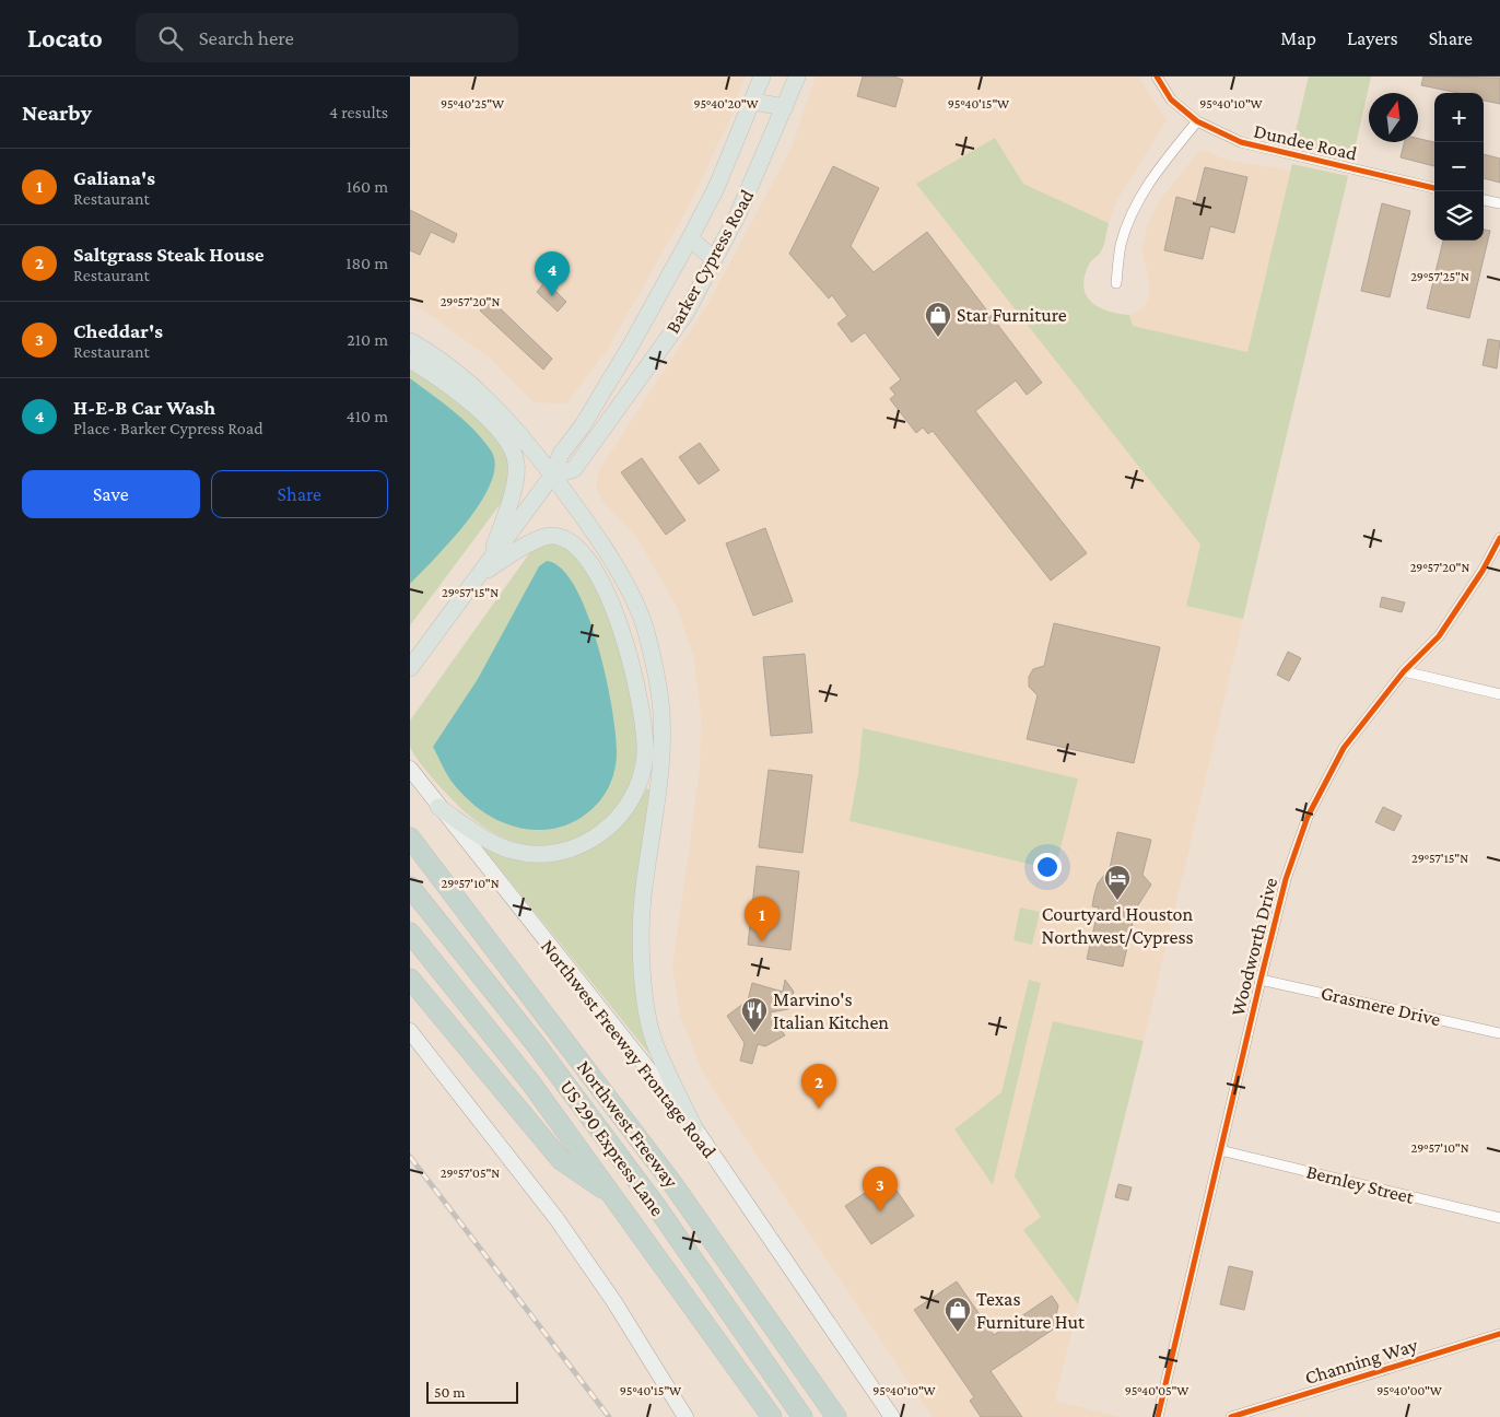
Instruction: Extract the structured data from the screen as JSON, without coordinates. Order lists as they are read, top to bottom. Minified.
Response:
{"streets":{"highway":["Northwest Freeway","US 290 Express Lane"],"main road":["Barker Cypress Road","Northwest Freeway Frontage Road"],"street":["Dundee Road","Woodworth Drive","Grasmere Drive","Bernley Street","Channing Way"]},"crossings":[["Woodworth Drive","Grasmere Drive"],["Woodworth Drive","Bernley Street"]],"places":{"shop":["Star Furniture","Texas Furniture Hut"],"hotel":["Courtyard Houston Northwest/Cypress"],"restaurant":["Marvino's Italian Kitchen"]},"scale_bar":"50 m","north":"top","page":{"header":"Locato","search":"Search here","nav":["Map","Layers","Share"],"heading":["Nearby","4 results"],"map_buttons":["+","−"],"list":[{"mark":"1","name":"Galiana's","note":"Restaurant","value":"160 m"},{"mark":"2","name":"Saltgrass Steak House","note":"Restaurant","value":"180 m"},{"mark":"3","name":"Cheddar's","note":"Restaurant","value":"210 m"},{"mark":"4","name":"H-E-B Car Wash","note":"Place · Barker Cypress Road","value":"410 m"}],"pins":["4","1","2","3"],"buttons":["Save","Share"],"scale":"50 m"},"coordinates":["95°40'20\"W","95°40'25\"W","95°40'15\"W","95°40'10\"W","29°57'25\"N","29°57'20\"N","29°57'15\"N","29°57'10\"N","29°57'05\"N","95°40'05\"W","95°40'00\"W"]}
